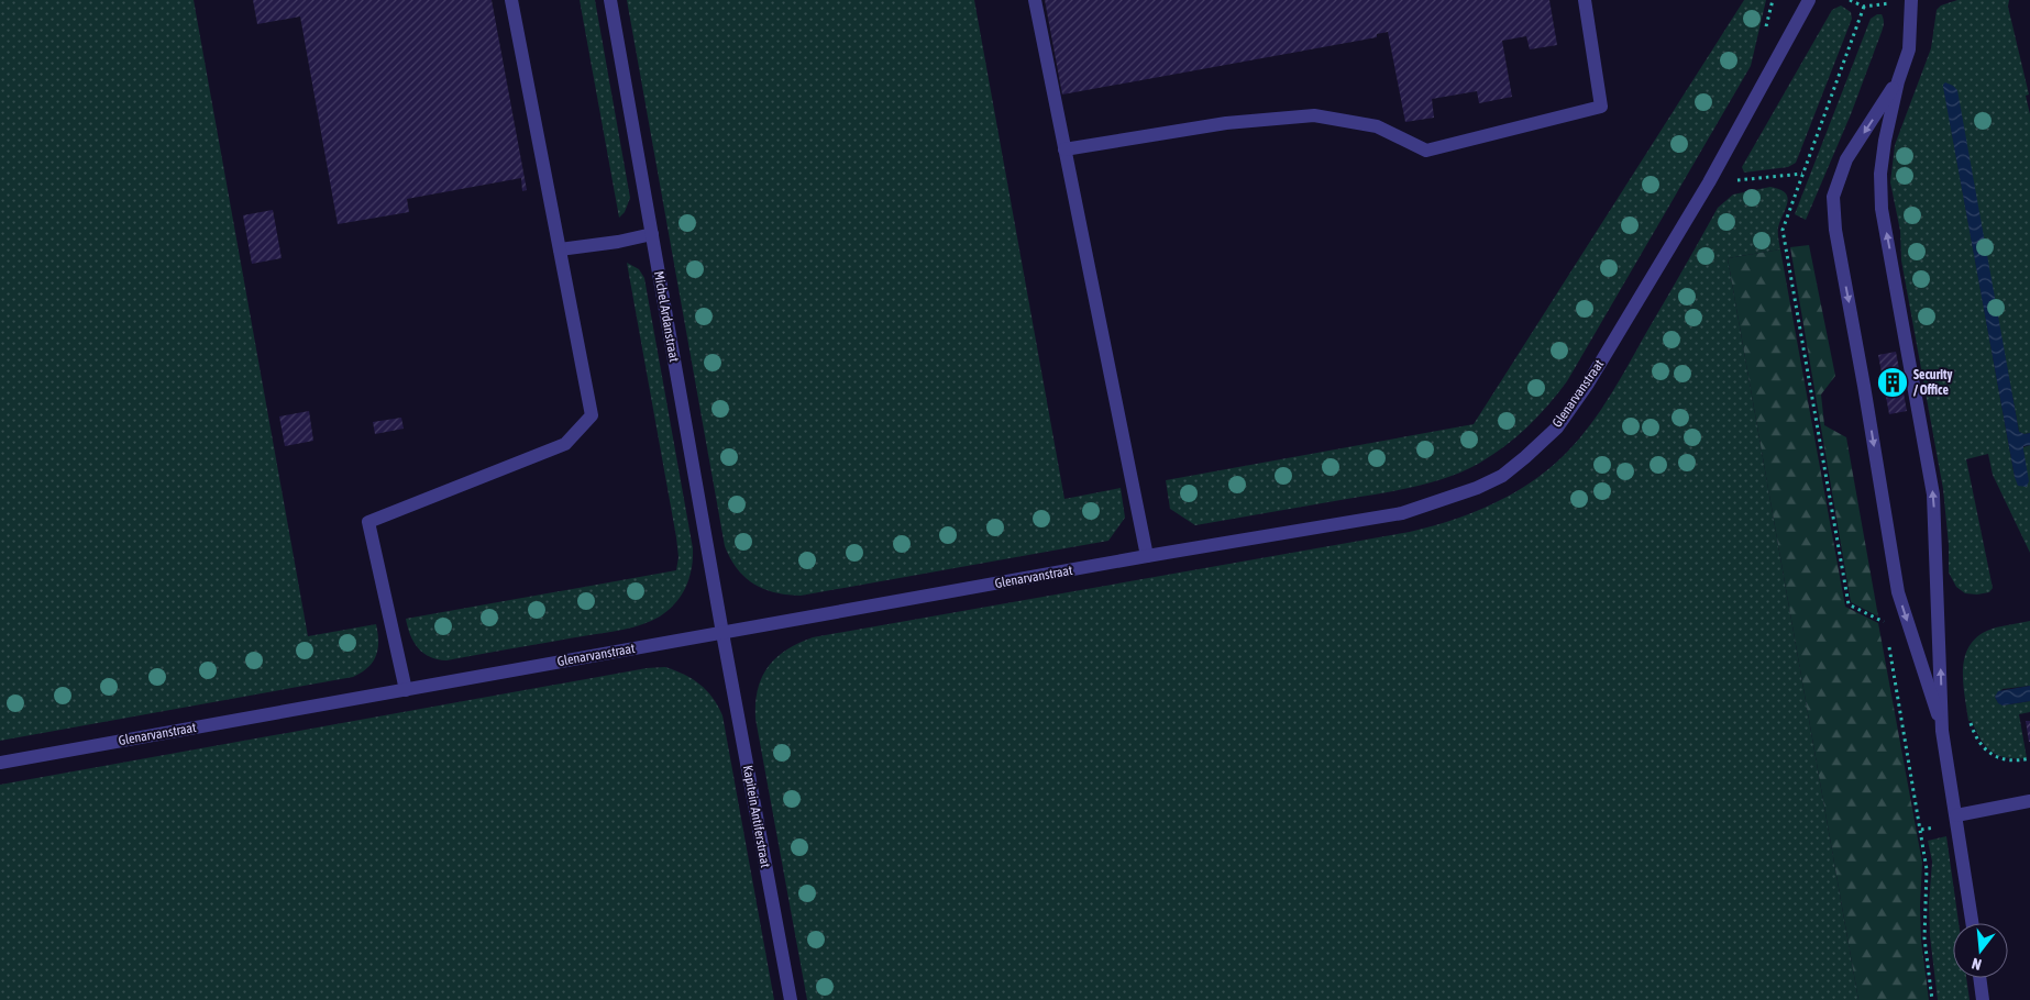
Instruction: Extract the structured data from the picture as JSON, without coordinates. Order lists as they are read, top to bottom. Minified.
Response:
{"streets":{"street":["Michel Ardanstraat","Glenarvanstraat","Kapitein Antiferstraat"]},"crossings":[["Michel Ardanstraat","Glenarvanstraat"],["Michel Ardanstraat","Kapitein Antiferstraat"],["Glenarvanstraat","Kapitein Antiferstraat"]],"places":{"building":["Security / Office"]},"north":"bottom"}
